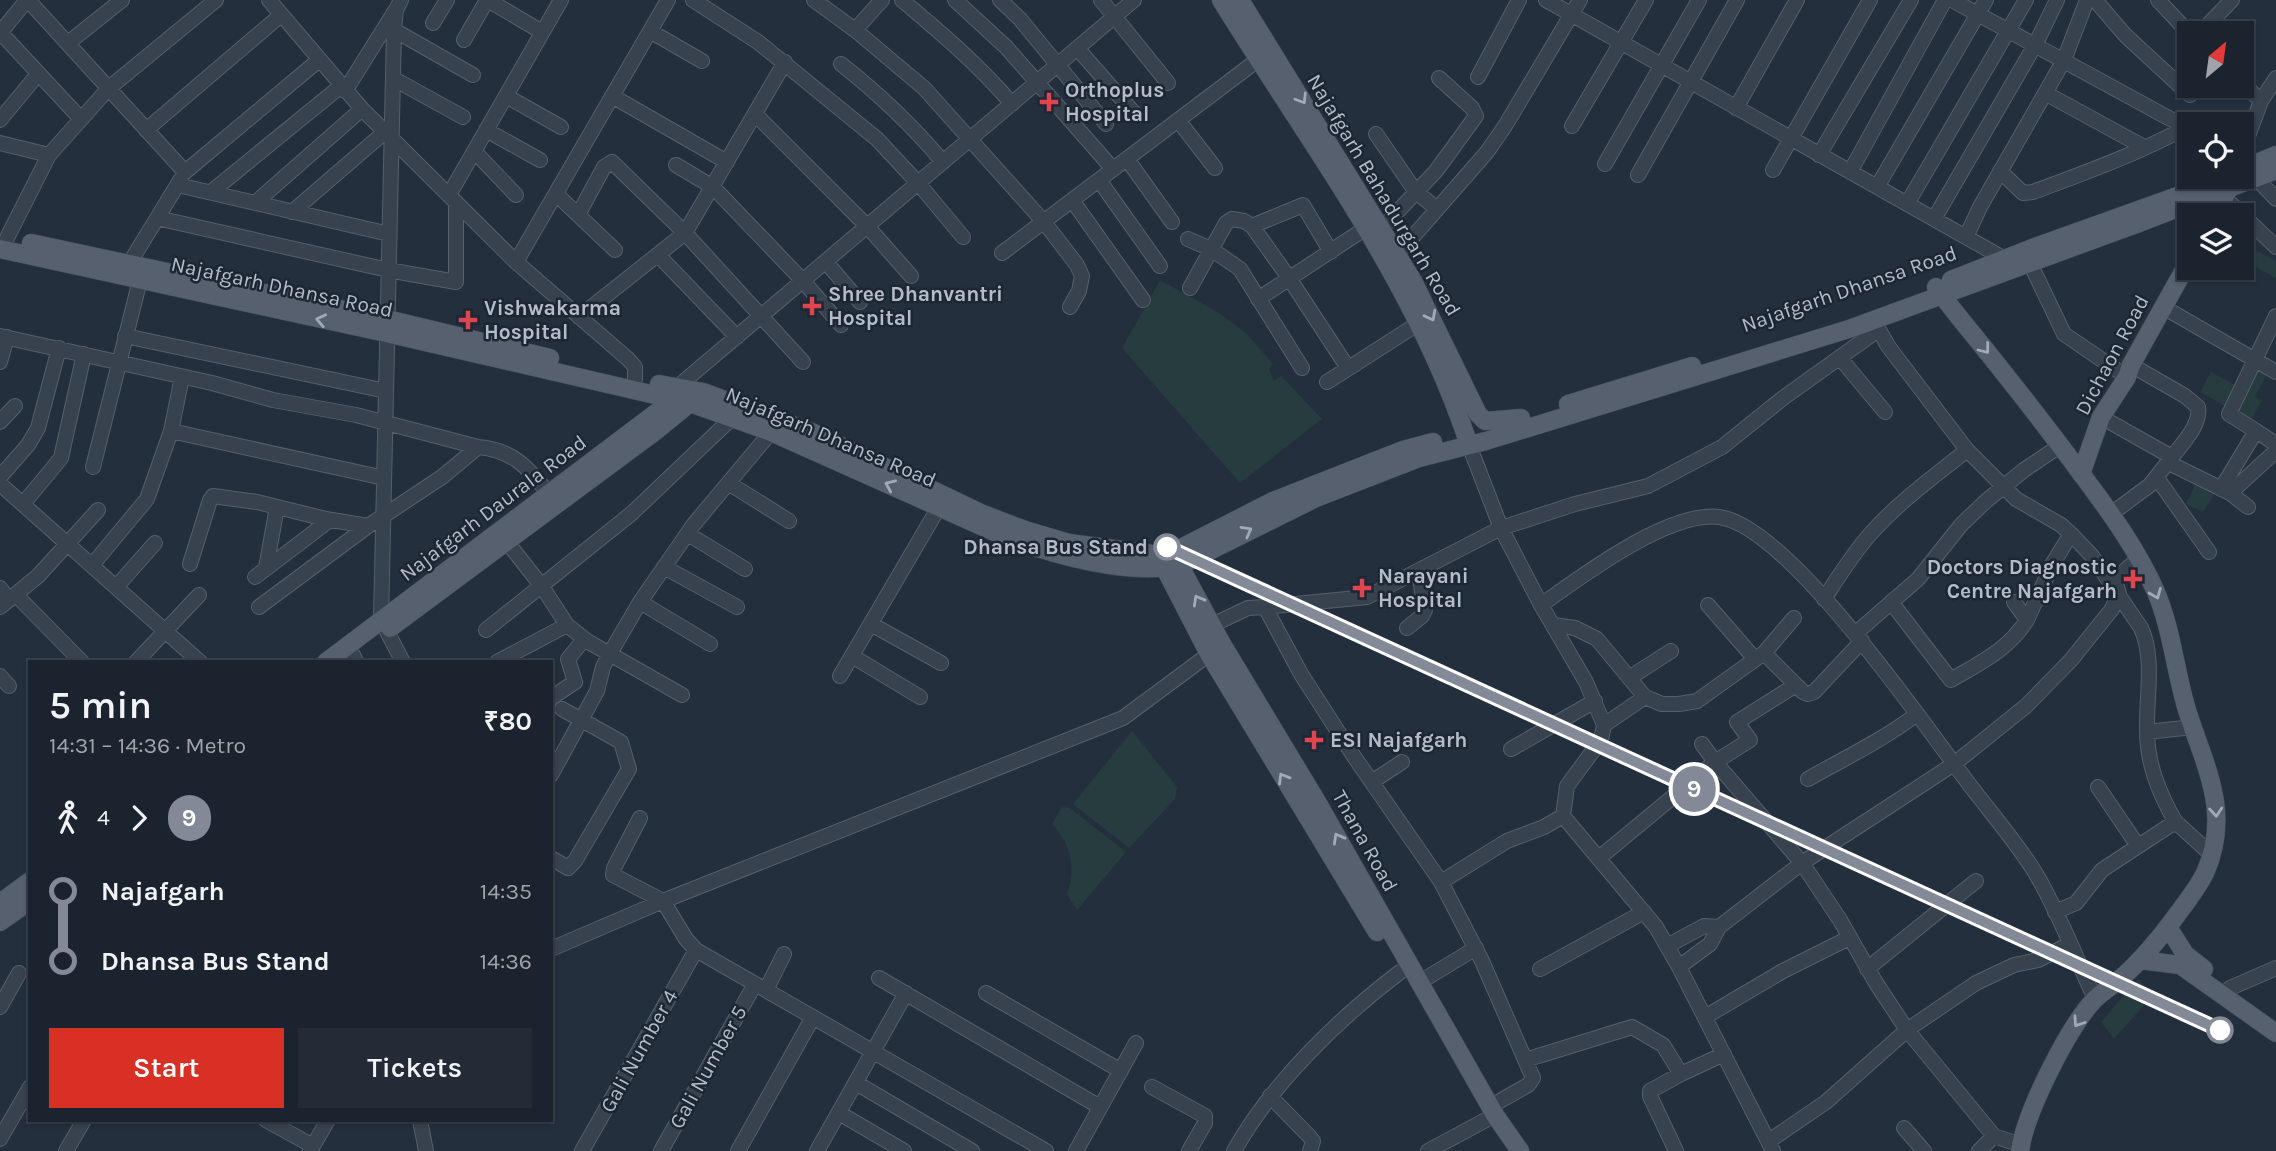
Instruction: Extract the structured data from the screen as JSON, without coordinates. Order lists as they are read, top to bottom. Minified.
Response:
{"streets":{"main road":["Najafgarh Bahadurgarh Road","Najafgarh Dhansa Road","Dichaon Road","Najafgarh Daurala Road","Thana Road"],"street":["Gali Number 4","Gali Number 5"]},"crossings":[["Najafgarh Bahadurgarh Road","Najafgarh Dhansa Road"],["Najafgarh Dhansa Road","Najafgarh Daurala Road"],["Najafgarh Dhansa Road","Thana Road"]],"places":{"health":["Orthoplus Hospital","Shree Dhanvantri Hospital","Vishwakarma Hospital","Doctors Diagnostic Centre Najafgarh","Narayani Hospital","ESI Najafgarh"],"other":["Dhansa Bus Stand"]},"lines":["metro line 9"],"north":"top right","page":{"on_map":"9","heading":["5 min","14:31 – 14:36 · Metro","₹80"],"legs":["4","9"],"list":[{"name":"Najafgarh","value":"14:35"},{"name":"Dhansa Bus Stand","value":"14:36"}],"buttons":["Start","Tickets"]}}
